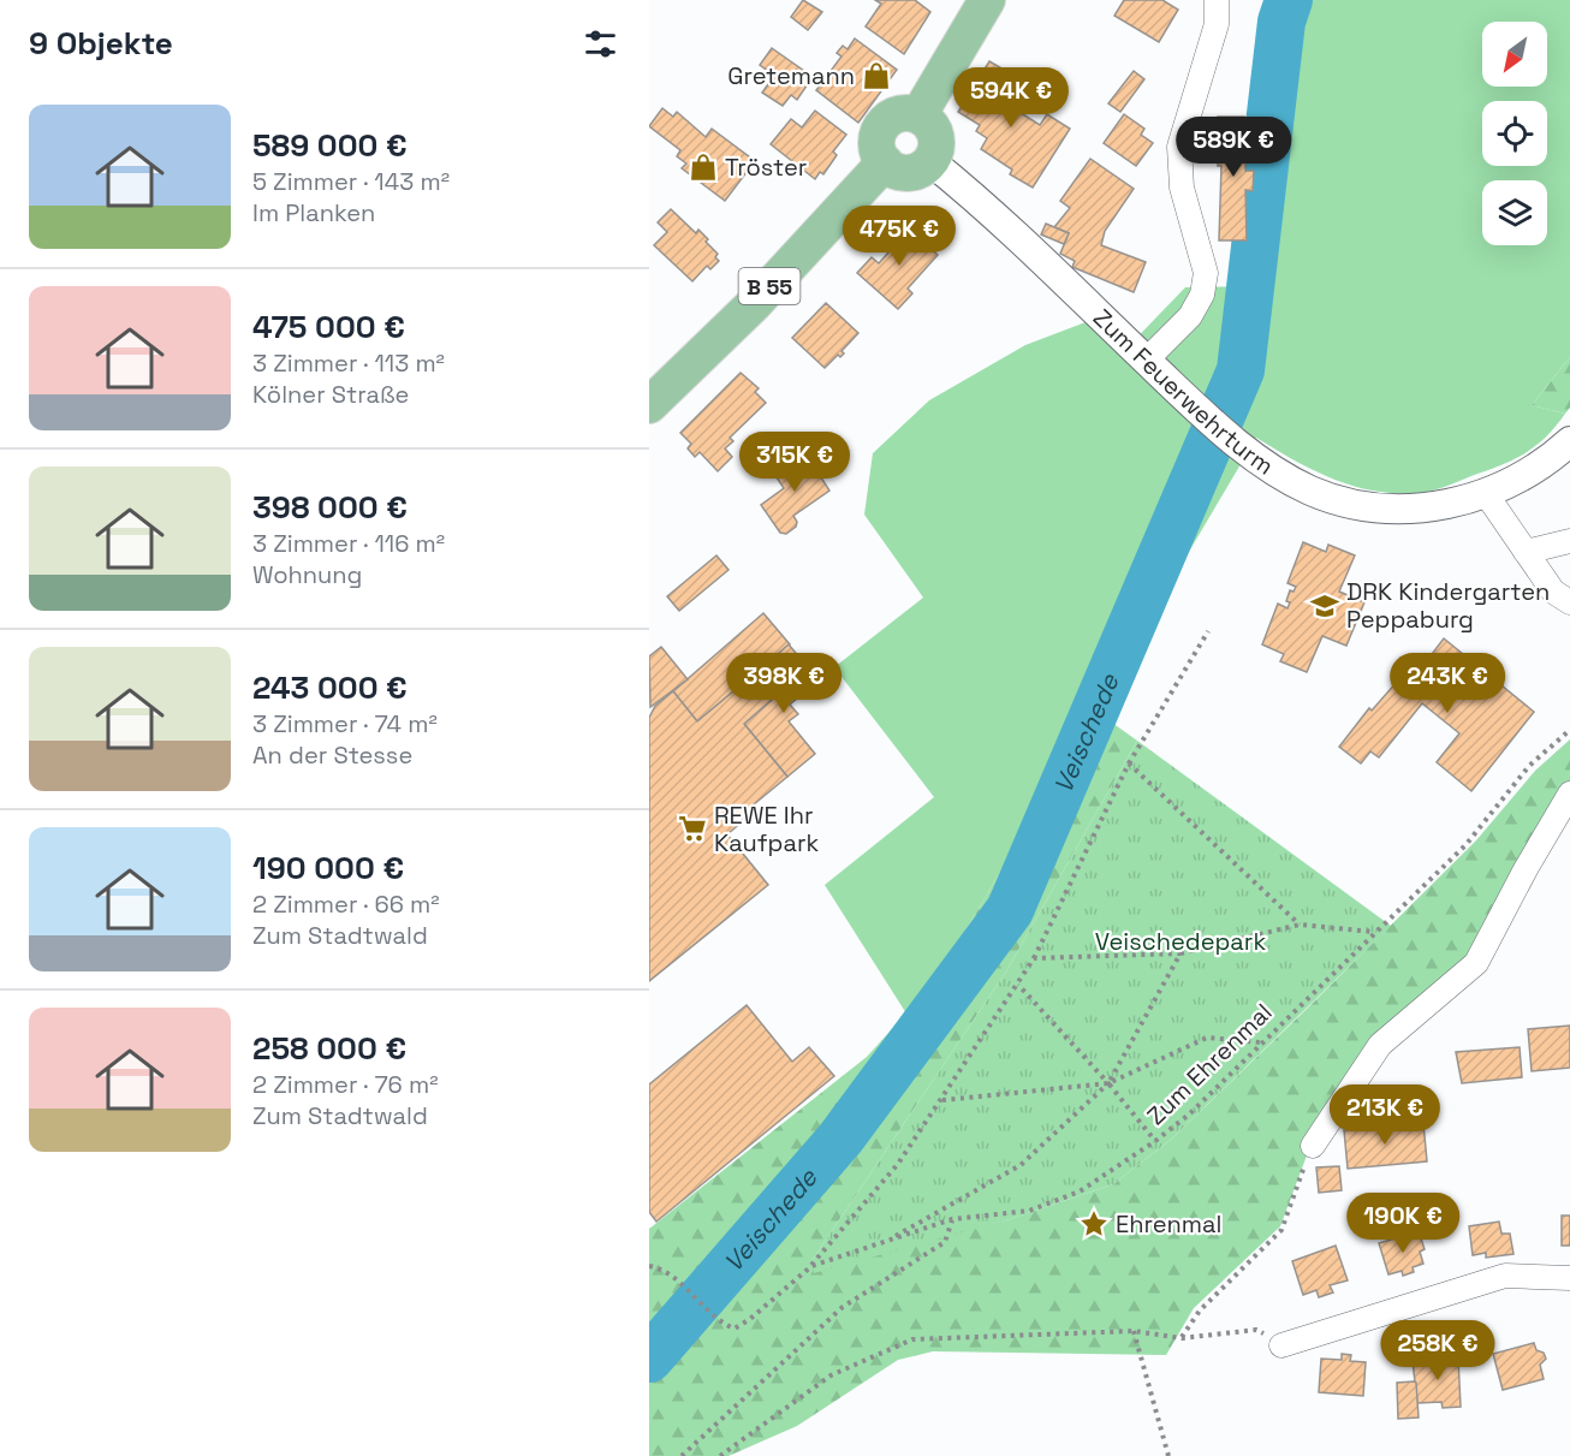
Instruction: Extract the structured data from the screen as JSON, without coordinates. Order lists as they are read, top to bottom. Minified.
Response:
{"streets":{"main road":["B 55"],"street":["Zum Feuerwehrturm"],"path":["Zum Ehrenmal"]},"crossings":[["B 55","Zum Feuerwehrturm"]],"water":["Veischede"],"parks":["Veischedepark"],"places":{"shop":["Gretemann","Tröster"],"school or university":["DRK Kindergarten Peppaburg"],"supermarket":["REWE Ihr Kaufpark"],"place":["Ehrenmal"]},"north":"bottom left","page":{"heading":"9 Objekte","price":["594K €","589K €","475K €","315K €","398K €","243K €","213K €","190K €","258K €"],"list":[{"name":"589 000 €","note":"5 Zimmer · 143 m² · Im Planken"},{"name":"475 000 €","note":"3 Zimmer · 113 m² · Kölner Straße"},{"name":"398 000 €","note":"3 Zimmer · 116 m² · Wohnung"},{"name":"243 000 €","note":"3 Zimmer · 74 m² · An der Stesse"},{"name":"190 000 €","note":"2 Zimmer · 66 m² · Zum Stadtwald"},{"name":"258 000 €","note":"2 Zimmer · 76 m² · Zum Stadtwald"}]}}
